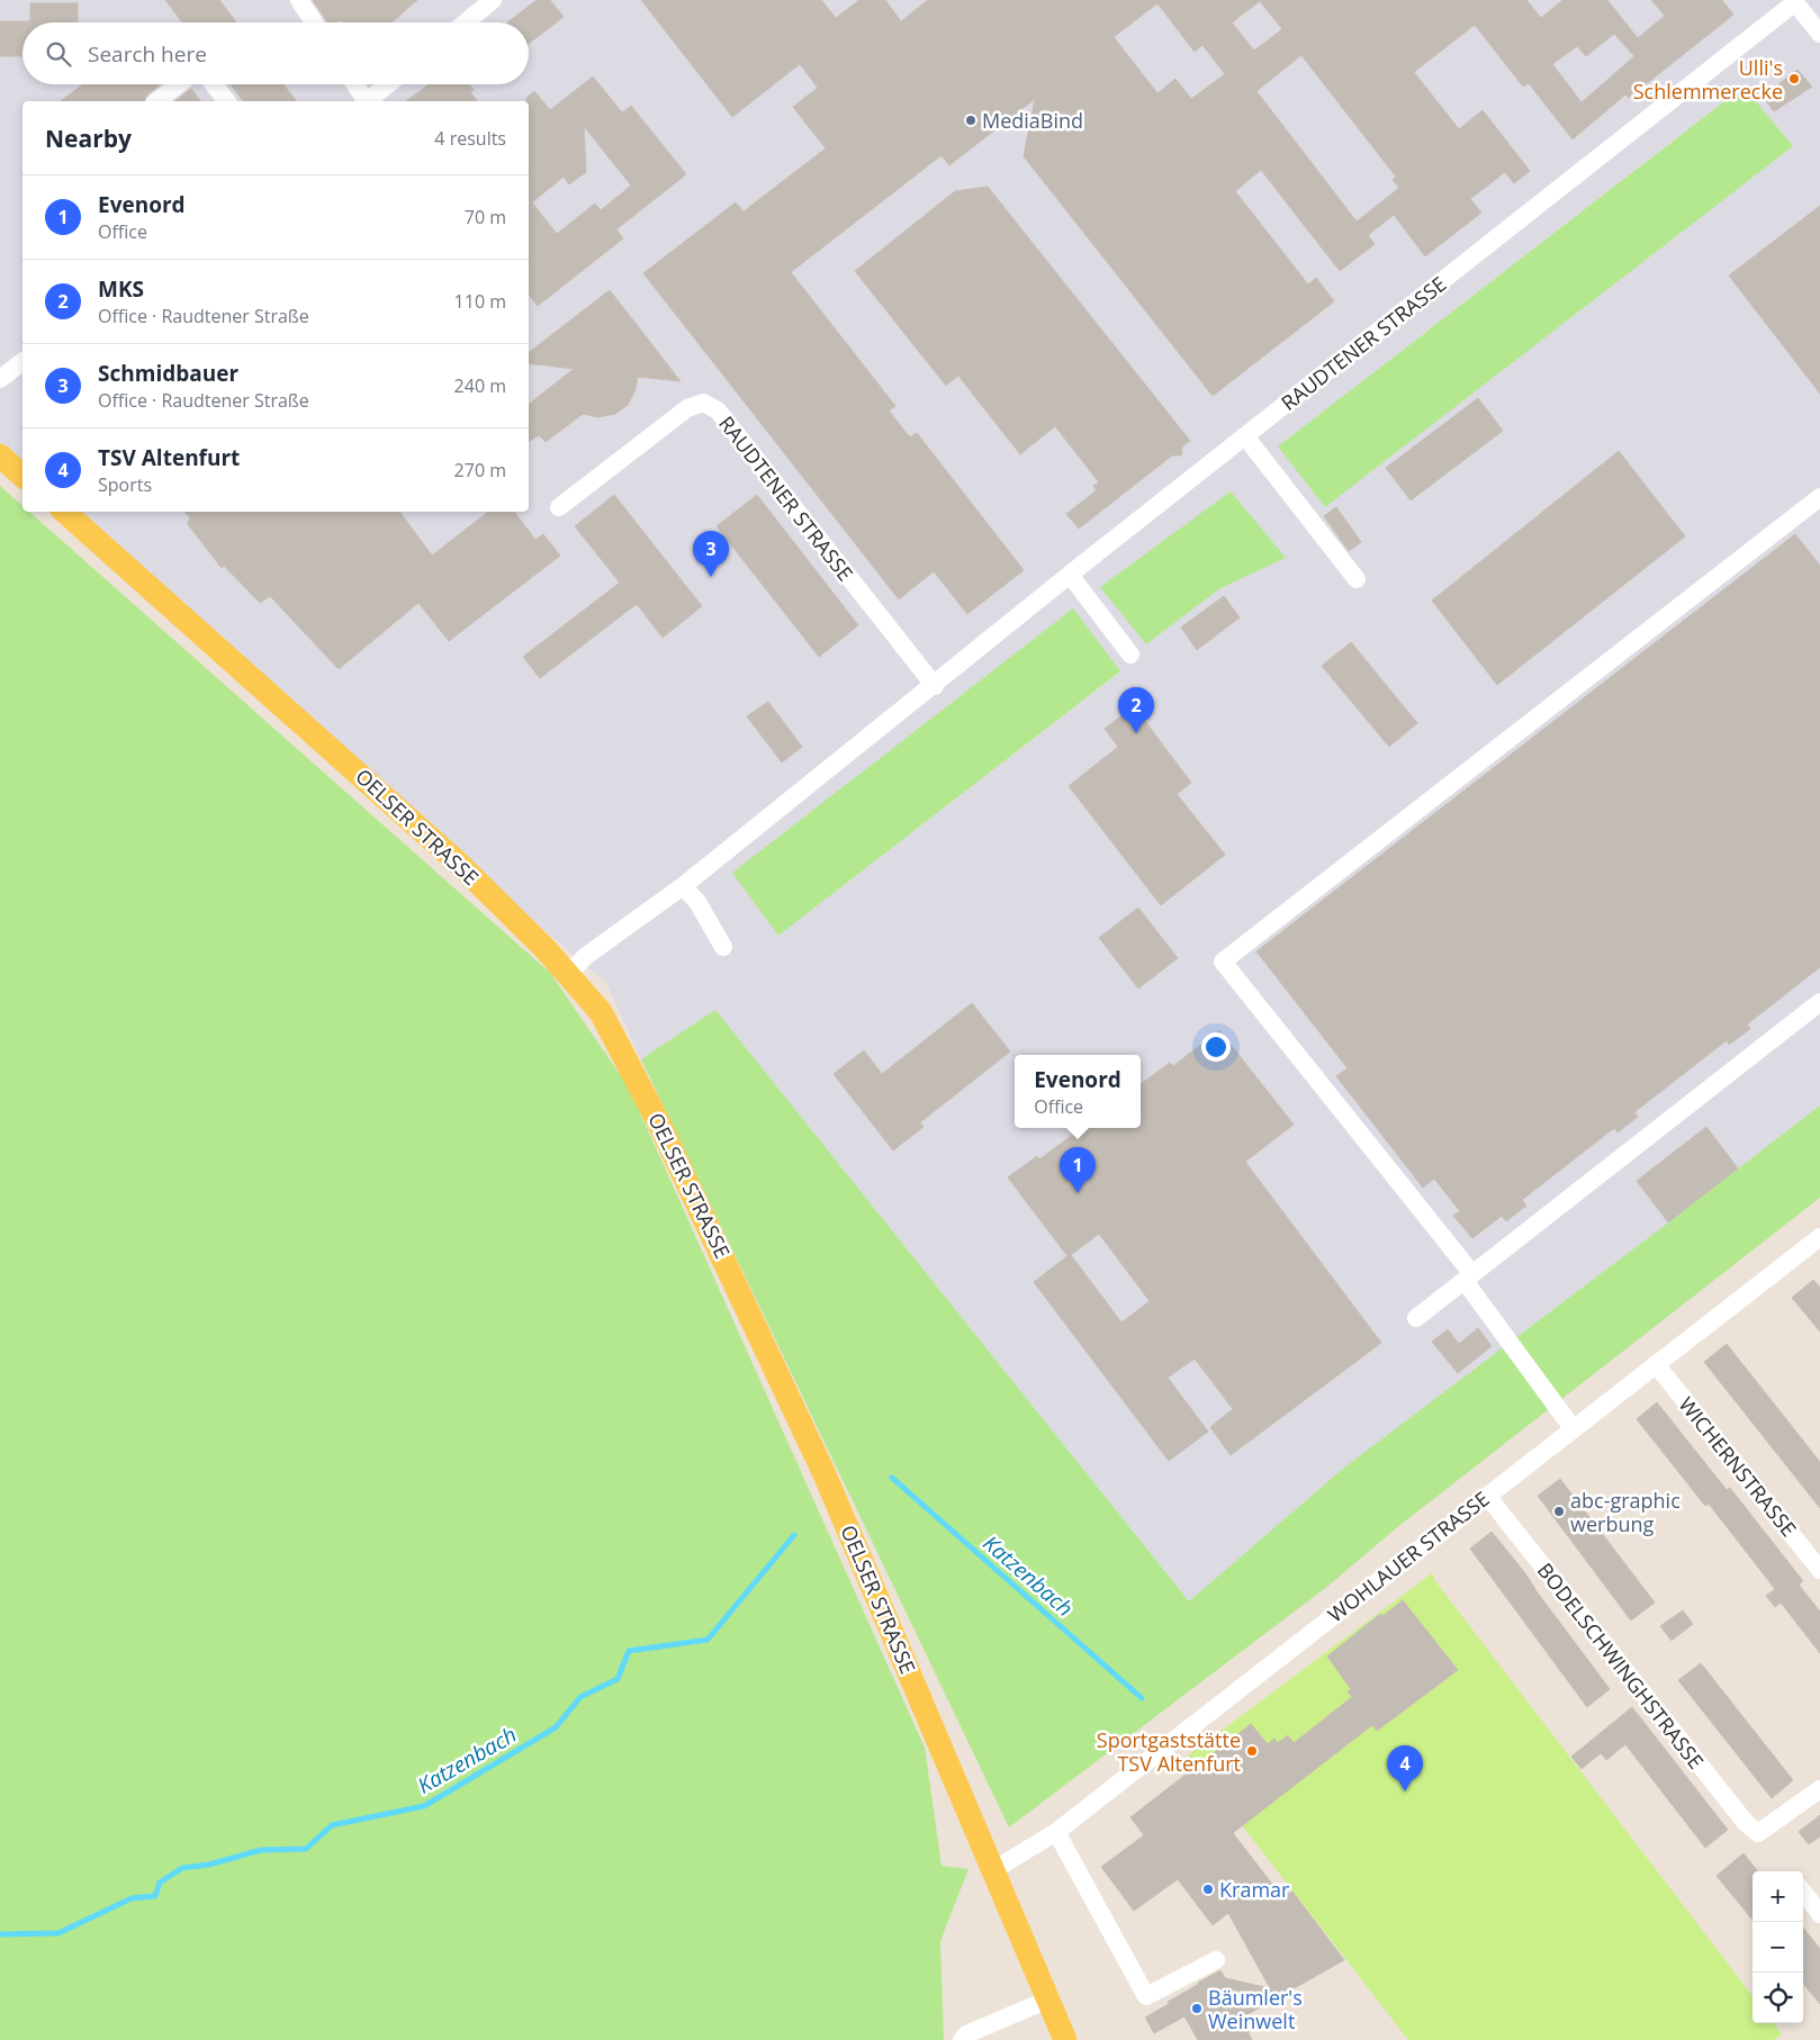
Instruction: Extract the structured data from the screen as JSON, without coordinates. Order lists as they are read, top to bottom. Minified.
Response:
{"streets":{"main road":["OELSER STRASSE"],"street":["RAUDTENER STRASSE","WICHERNSTRASSE","WOHLAUER STRASSE","BODELSCHWINGHSTRASSE"]},"crossings":[["RAUDTENER STRASSE","OELSER STRASSE"],["OELSER STRASSE","WOHLAUER STRASSE"],["WICHERNSTRASSE","WOHLAUER STRASSE"],["WOHLAUER STRASSE","BODELSCHWINGHSTRASSE"]],"water":["Katzenbach"],"places":["Ulli's Schlemmerecke","MediaBind","abc-graphic werbung","Sportgaststätte TSV Altenfurt","Kramar","Bäumler's Weinwelt"],"page":{"search":"Search here","heading":["Nearby","4 results"],"list":[{"mark":"1","name":"Evenord","note":"Office","value":"70 m"},{"mark":"2","name":"MKS","note":"Office · Raudtener Straße","value":"110 m"},{"mark":"3","name":"Schmidbauer","note":"Office · Raudtener Straße","value":"240 m"},{"mark":"4","name":"TSV Altenfurt","note":"Sports","value":"270 m"}],"pins":["3","2","1","4"],"popup":["Evenord","Office"],"map_buttons":["+","−"]}}
